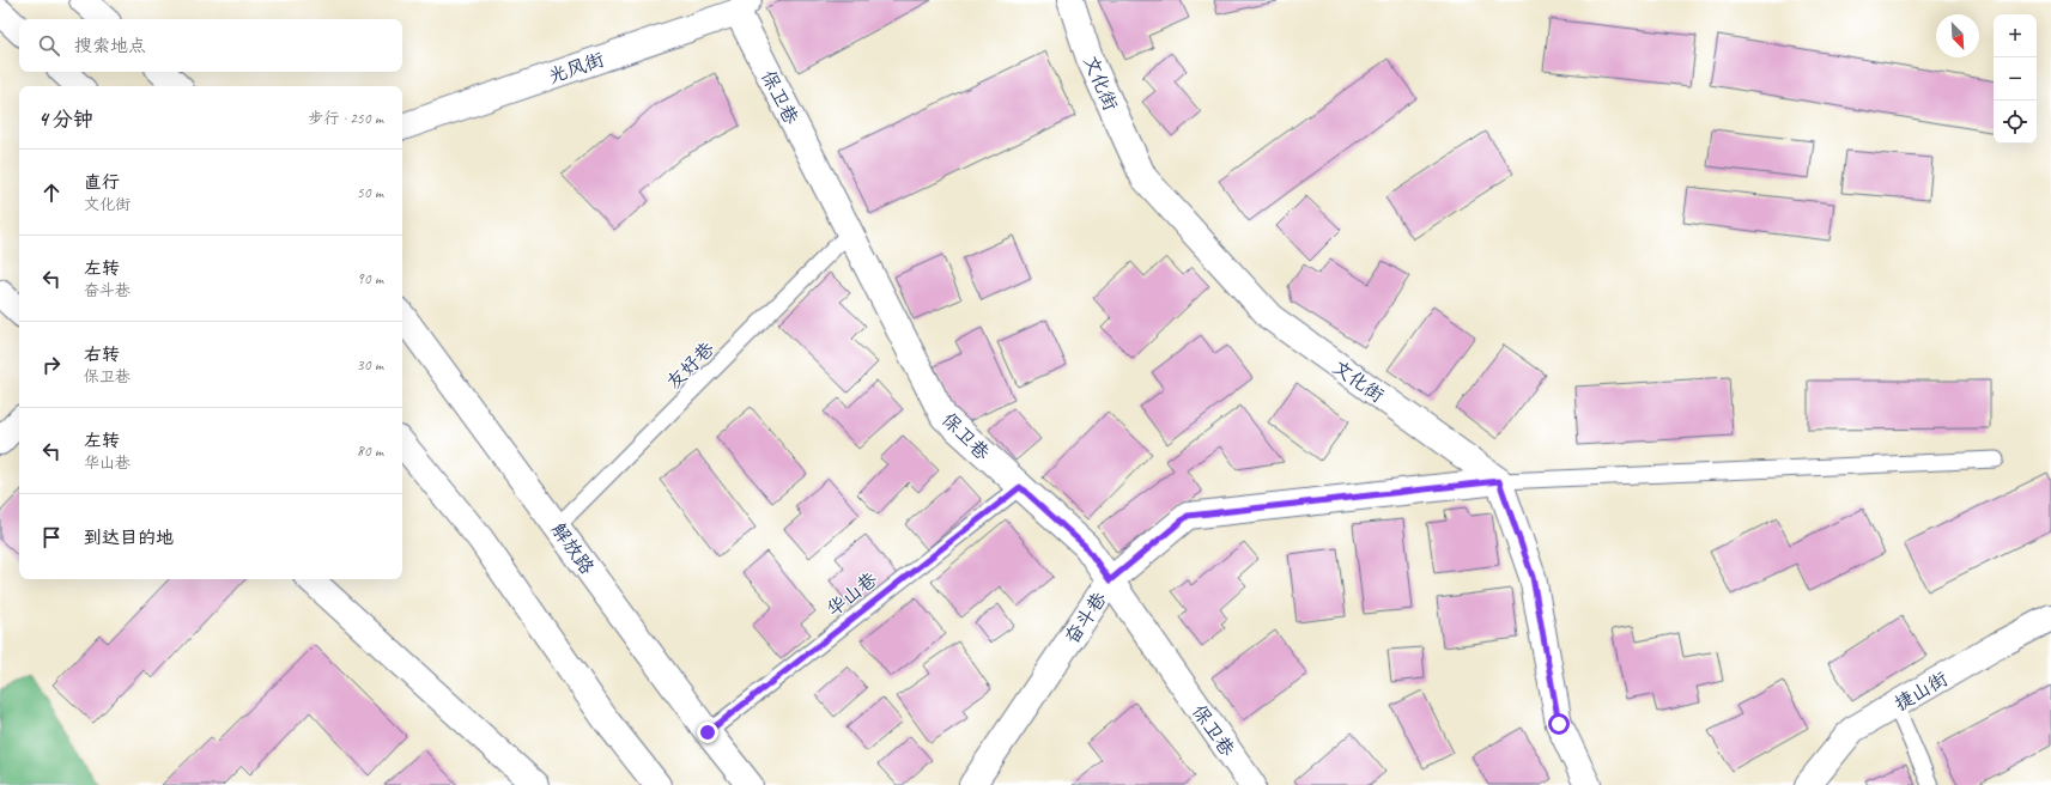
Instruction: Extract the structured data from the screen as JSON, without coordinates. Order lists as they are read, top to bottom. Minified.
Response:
{"streets":{"street":["光风街","文化街","保卫巷","解放路","奋斗巷","捷山街"],"lane":["友好巷","华山巷"]},"crossings":[["光风街","保卫巷"],["文化街","奋斗巷"],["保卫巷","友好巷"],["保卫巷","华山巷"],["保卫巷","奋斗巷"],["友好巷","解放路"],["解放路","华山巷"]],"north":"bottom right","page":{"map_buttons":["+","−"],"search":"搜索地点","heading":["4 分钟","步行 · 250 m"],"list":[["直行","文化街","50 m"],["左转","奋斗巷","90 m"],["右转","保卫巷","30 m"],["左转","华山巷","80 m"],"到达目的地"]}}
